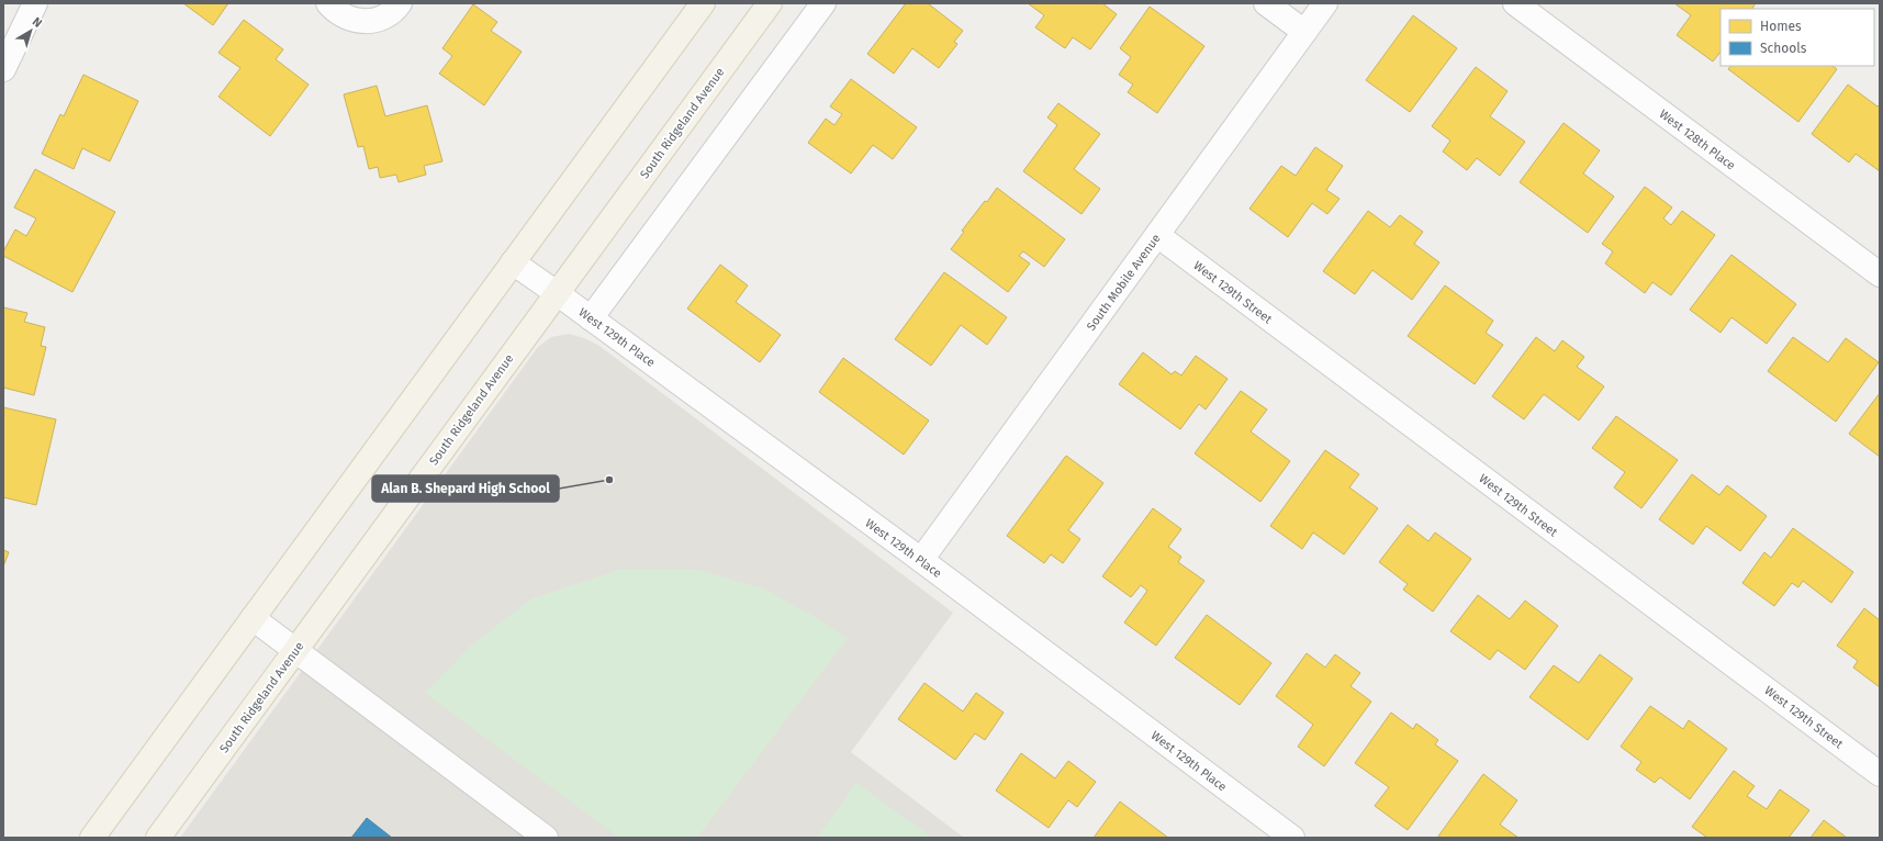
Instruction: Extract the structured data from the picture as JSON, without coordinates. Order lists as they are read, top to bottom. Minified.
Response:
{"streets":{"main road":["South Ridgeland Avenue"],"street":["West 128th Place","South Mobile Avenue","West 129th Street","West 129th Place"]},"crossings":[["South Ridgeland Avenue","West 129th Place"],["South Mobile Avenue","West 129th Street"],["South Mobile Avenue","West 129th Place"]],"places":["Alan B. Shepard High School"],"legend":["Homes","Schools"],"north":"top right"}
